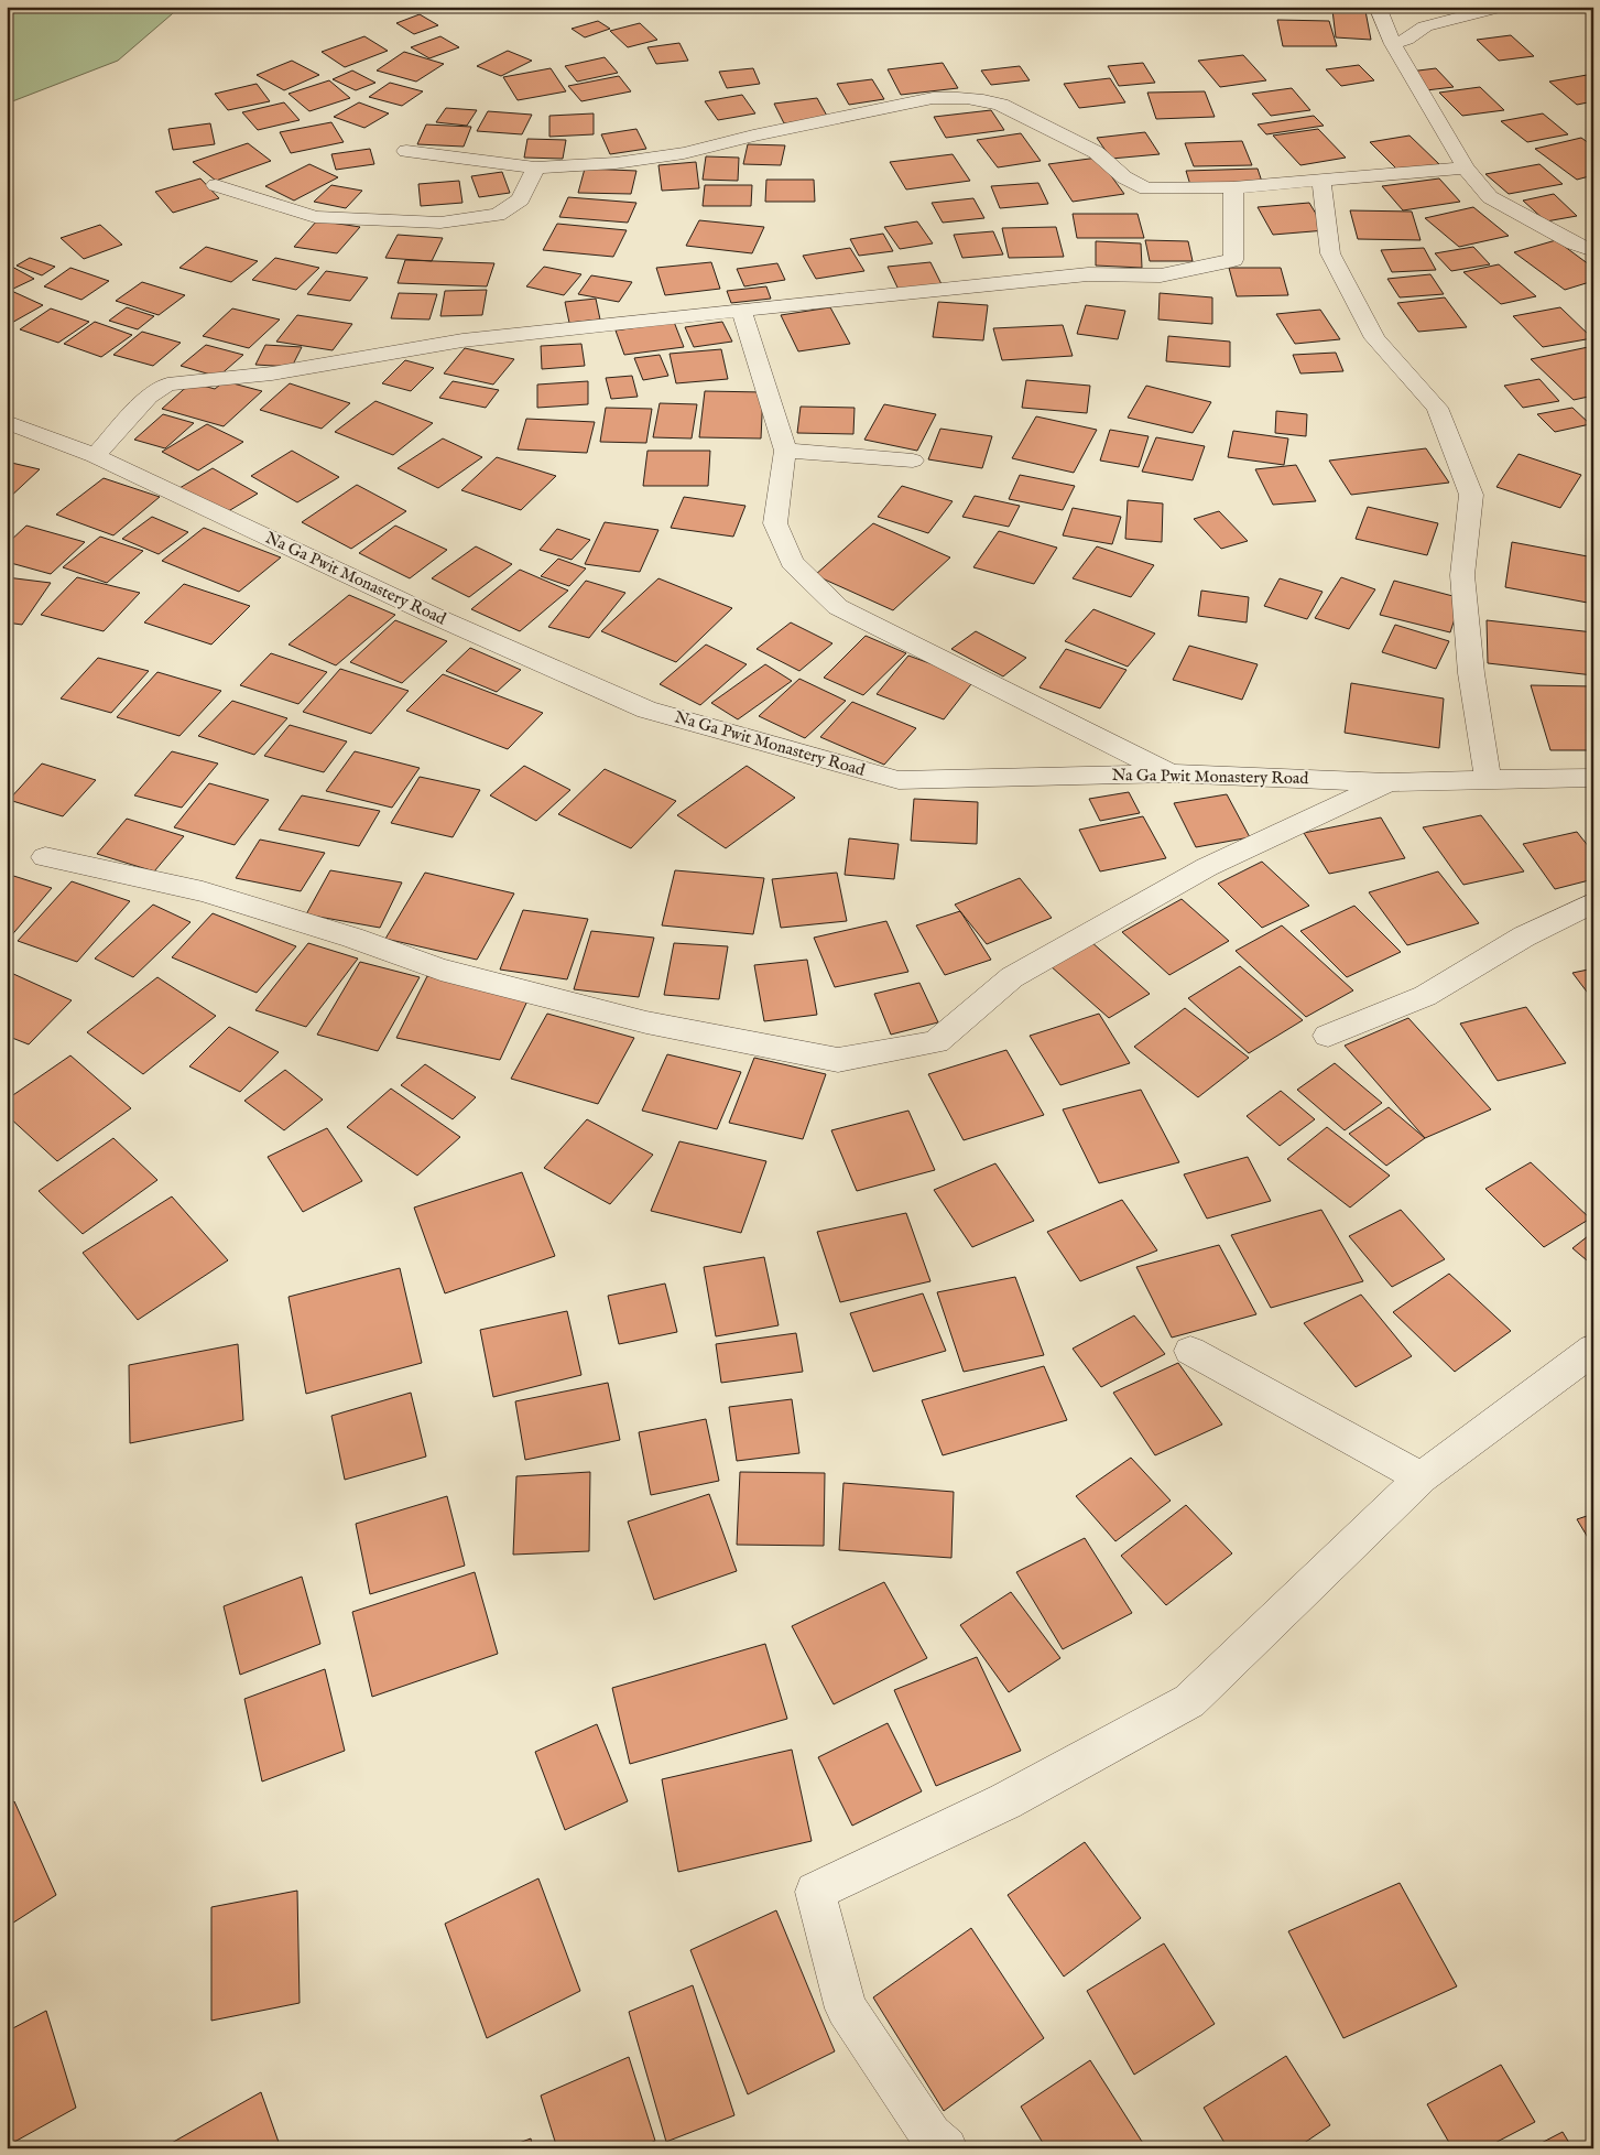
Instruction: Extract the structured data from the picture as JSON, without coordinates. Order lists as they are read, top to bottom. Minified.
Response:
{"streets":{"street":["Na Ga Pwit Monastery Road"]}}
